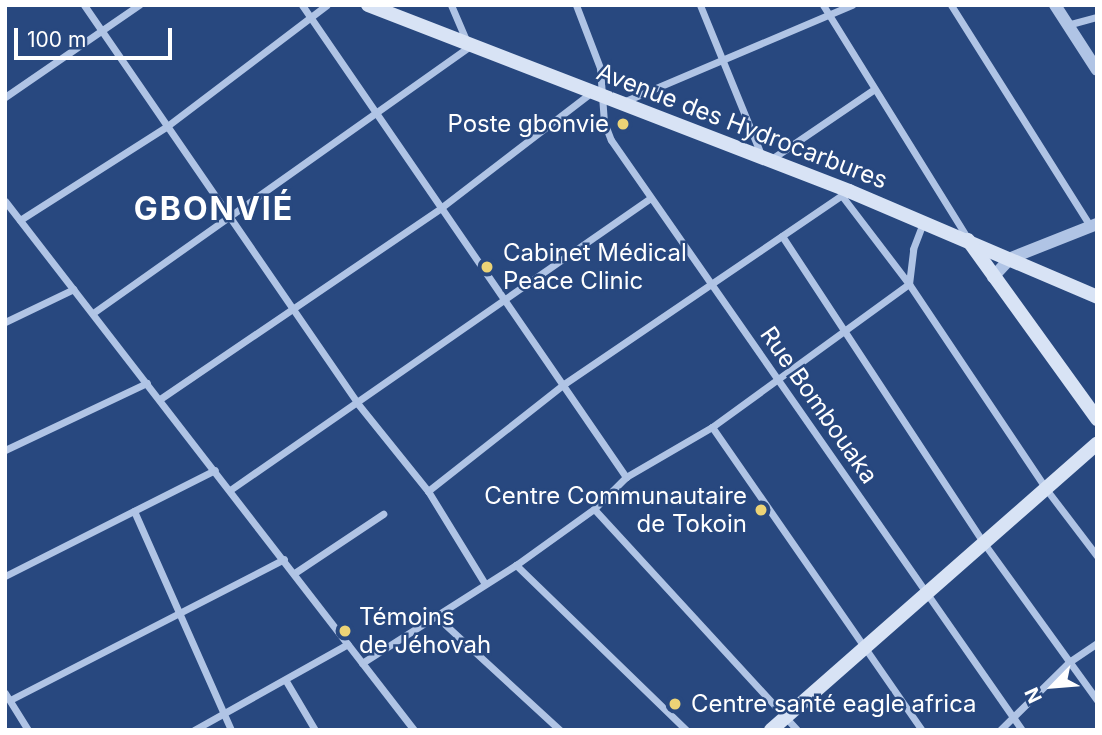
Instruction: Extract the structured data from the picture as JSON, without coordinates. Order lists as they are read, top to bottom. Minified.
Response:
{"streets":{"main road":["Avenue des Hydrocarbures"],"street":["Rue Bombouaka"]},"crossings":[["Avenue des Hydrocarbures","Rue Bombouaka"]],"districts":["GBONVIÉ"],"places":["Poste gbonvie","Cabinet Médical Peace Clinic","Centre Communautaire de Tokoin","Témoins de Jéhovah","Centre santé eagle africa"],"scale_bar":"100 m","north":"bottom left"}
